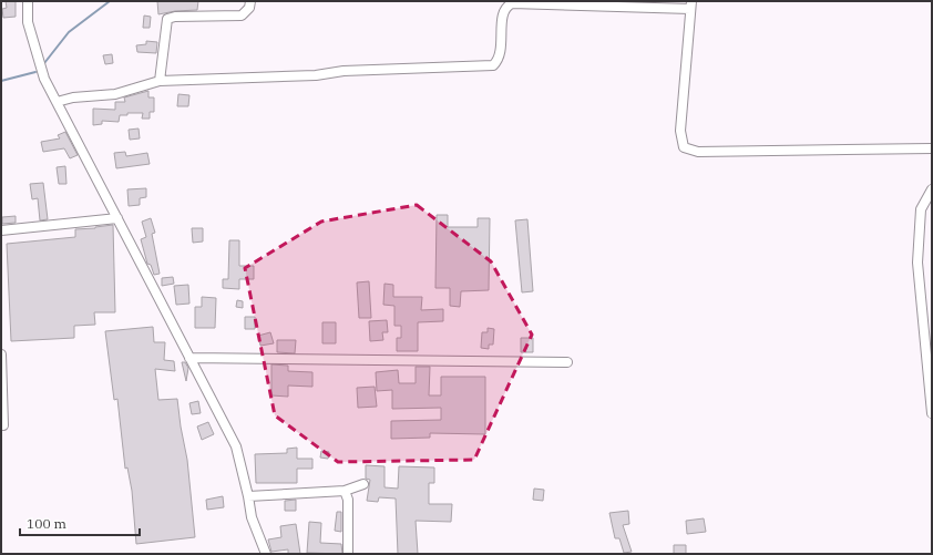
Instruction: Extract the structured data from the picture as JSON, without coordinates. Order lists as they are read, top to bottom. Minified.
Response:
{"scale_bar":"100 m"}
